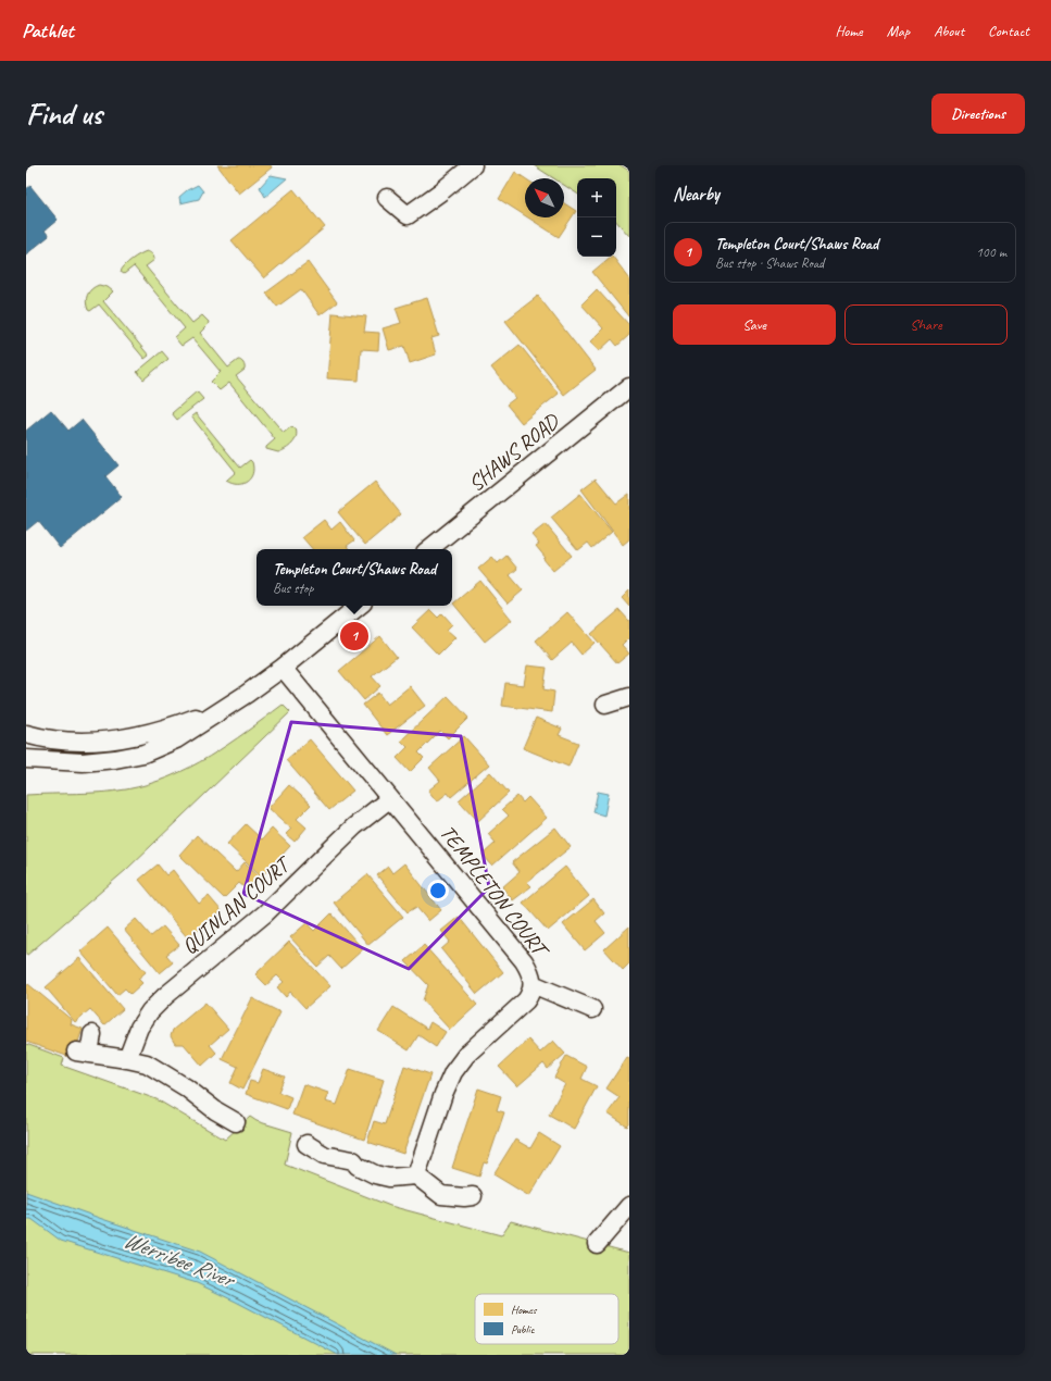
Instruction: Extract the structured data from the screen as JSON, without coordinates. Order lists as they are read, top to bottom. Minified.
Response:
{"streets":{"street":["SHAWS ROAD","TEMPLETON COURT","QUINLAN COURT"]},"crossings":[["TEMPLETON COURT","QUINLAN COURT"]],"water":["Werribee River"],"legend":["Homes","Public"],"north":"top left","page":{"header":"Pathlet","nav":["Home","Map","About","Contact"],"buttons":["Directions",["Save","Share"]],"title":"Find us","heading":"Nearby","map_buttons":["+","−"],"list":[{"mark":"1","name":"Templeton Court/Shaws Road","note":"Bus stop · Shaws Road","value":"100 m"}],"popup":["Templeton Court/Shaws Road","Bus stop"],"pins":"1"}}
